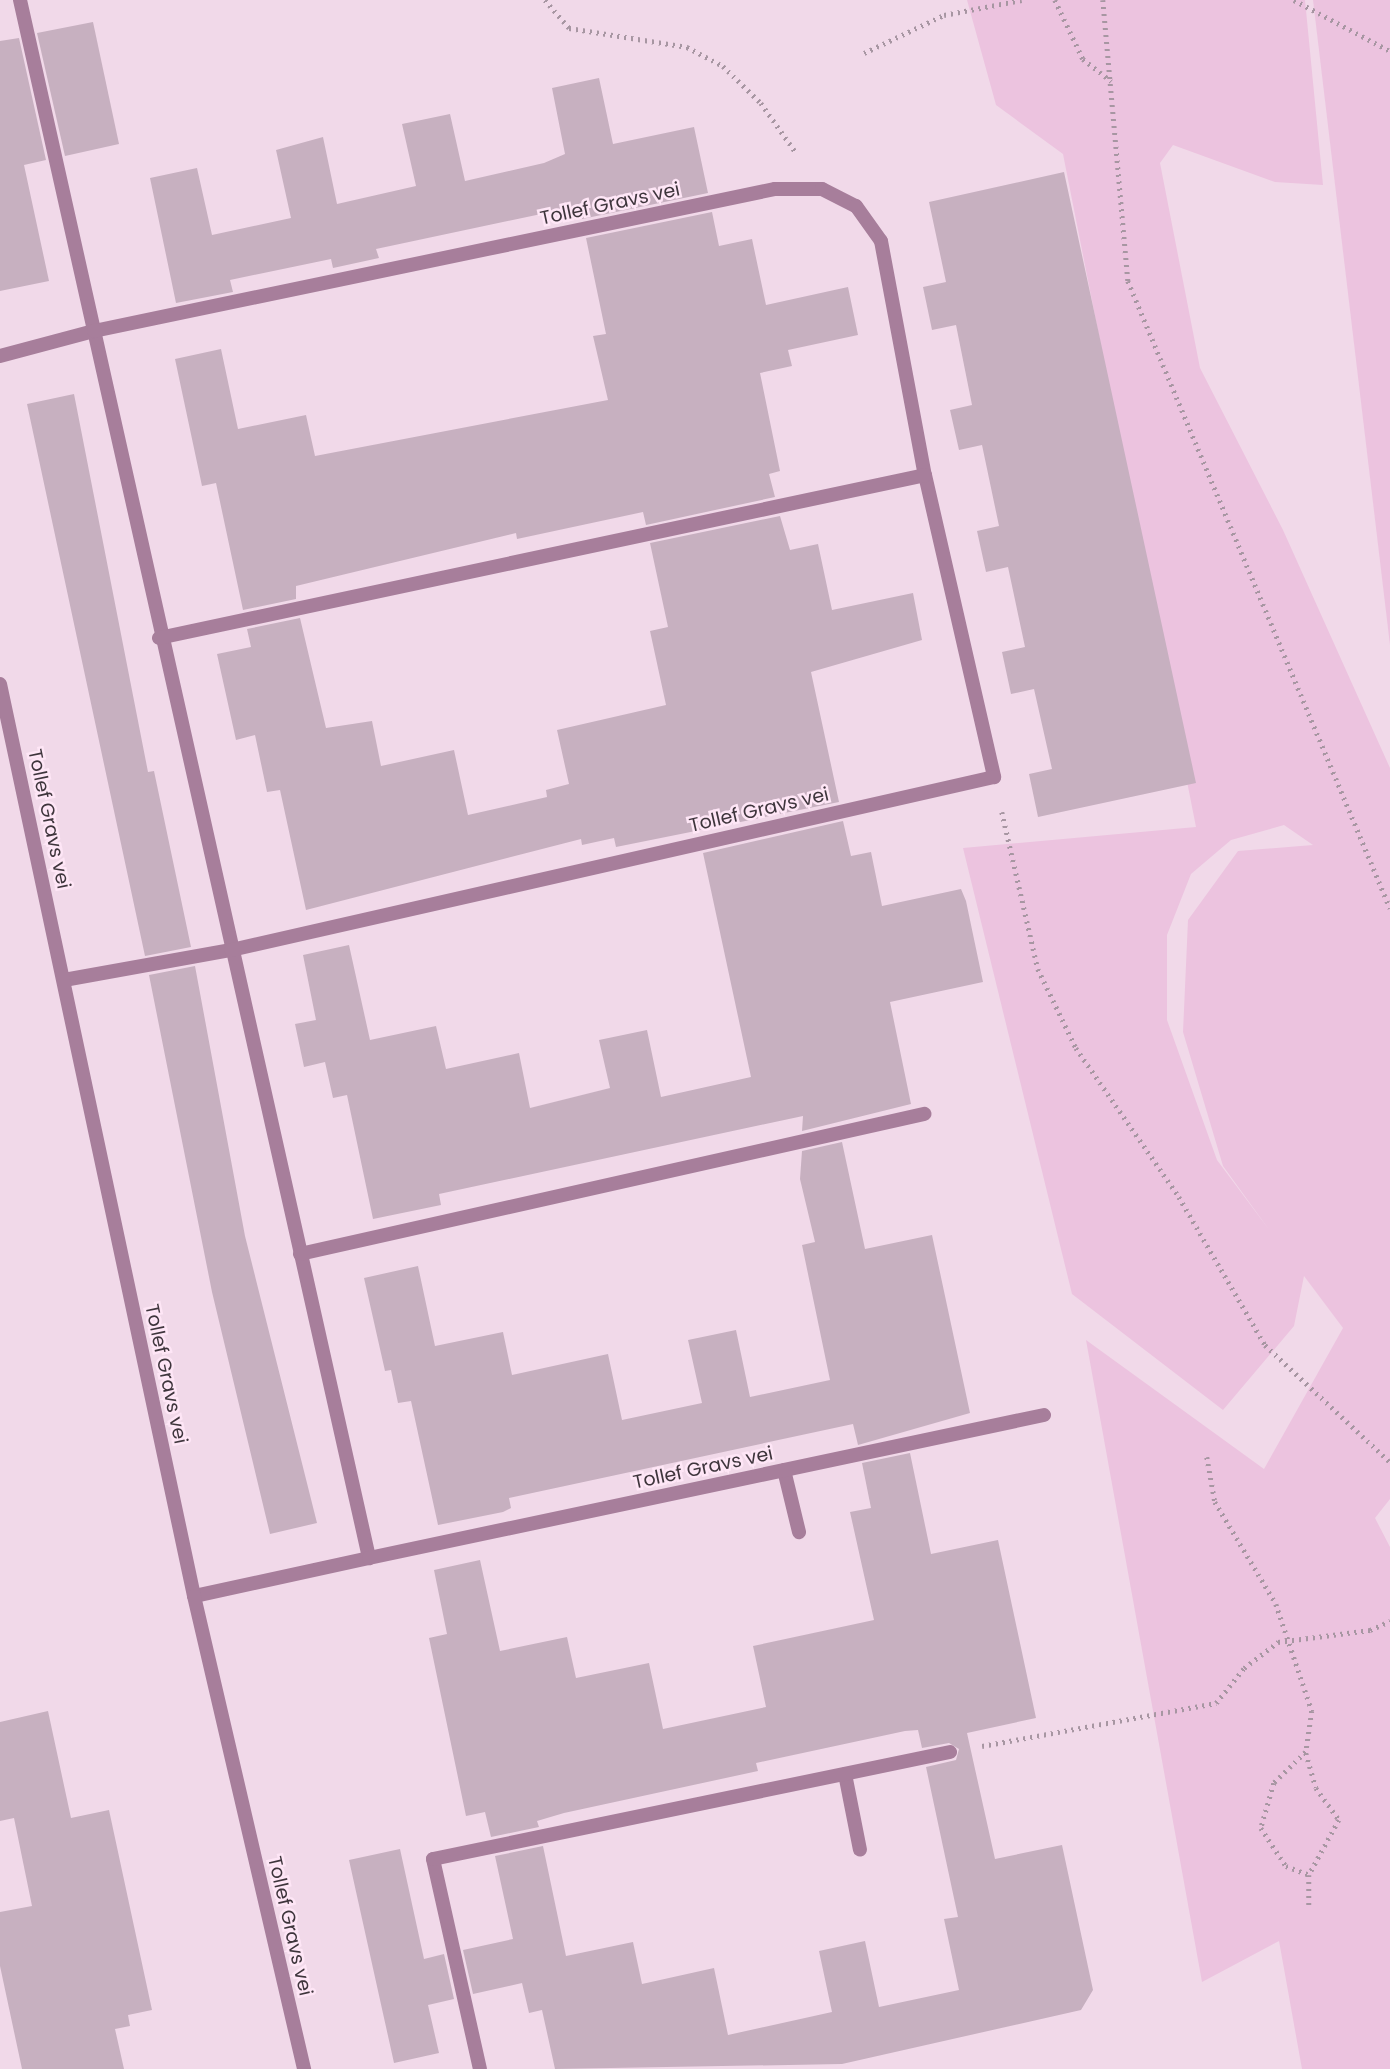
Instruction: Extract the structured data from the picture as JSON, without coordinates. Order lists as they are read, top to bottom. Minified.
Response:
{"streets":{"street":["Tollef Gravs vei"]}}
